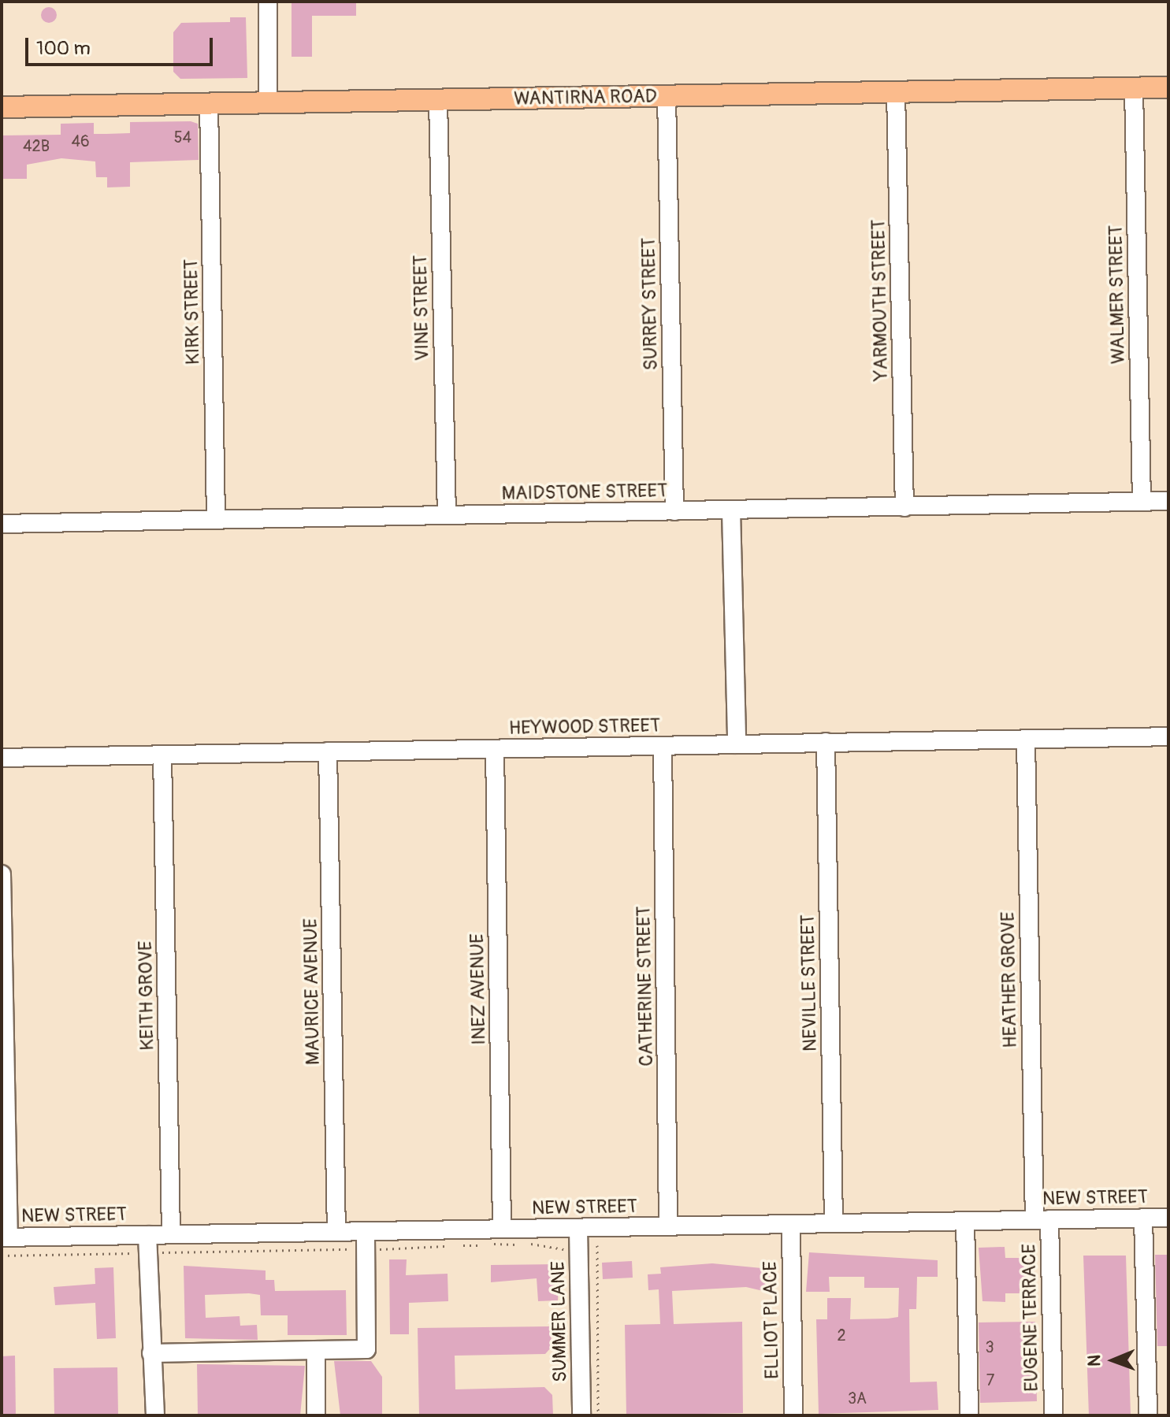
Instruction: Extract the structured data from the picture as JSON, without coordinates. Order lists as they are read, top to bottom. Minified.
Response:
{"streets":{"main road":["WANTIRNA ROAD"],"street":["WALMER STREET","YARMOUTH STREET","SURREY STREET","VINE STREET","KIRK STREET","MAIDSTONE STREET","HEYWOOD STREET","HEATHER GROVE","NEVILLE STREET","CATHERINE STREET","INEZ AVENUE","MAURICE AVENUE","KEITH GROVE","NEW STREET","EUGENE TERRACE","ELLIOT PLACE","SUMMER LANE"]},"crossings":[["WANTIRNA ROAD","WALMER STREET"],["WANTIRNA ROAD","YARMOUTH STREET"],["WANTIRNA ROAD","SURREY STREET"],["WANTIRNA ROAD","VINE STREET"],["WANTIRNA ROAD","KIRK STREET"],["WALMER STREET","MAIDSTONE STREET"],["YARMOUTH STREET","MAIDSTONE STREET"],["SURREY STREET","MAIDSTONE STREET"],["VINE STREET","MAIDSTONE STREET"],["KIRK STREET","MAIDSTONE STREET"],["HEYWOOD STREET","HEATHER GROVE"],["HEYWOOD STREET","NEVILLE STREET"],["HEYWOOD STREET","CATHERINE STREET"],["HEYWOOD STREET","INEZ AVENUE"],["HEYWOOD STREET","MAURICE AVENUE"],["HEYWOOD STREET","KEITH GROVE"],["HEATHER GROVE","NEW STREET"],["HEATHER GROVE","EUGENE TERRACE"],["NEVILLE STREET","NEW STREET"],["CATHERINE STREET","NEW STREET"],["INEZ AVENUE","NEW STREET"],["MAURICE AVENUE","NEW STREET"],["KEITH GROVE","NEW STREET"],["NEW STREET","EUGENE TERRACE"],["NEW STREET","ELLIOT PLACE"],["NEW STREET","SUMMER LANE"]],"house_numbers":["54","46","42B","2","3","7","3A"],"scale_bar":"100 m","north":"left"}
